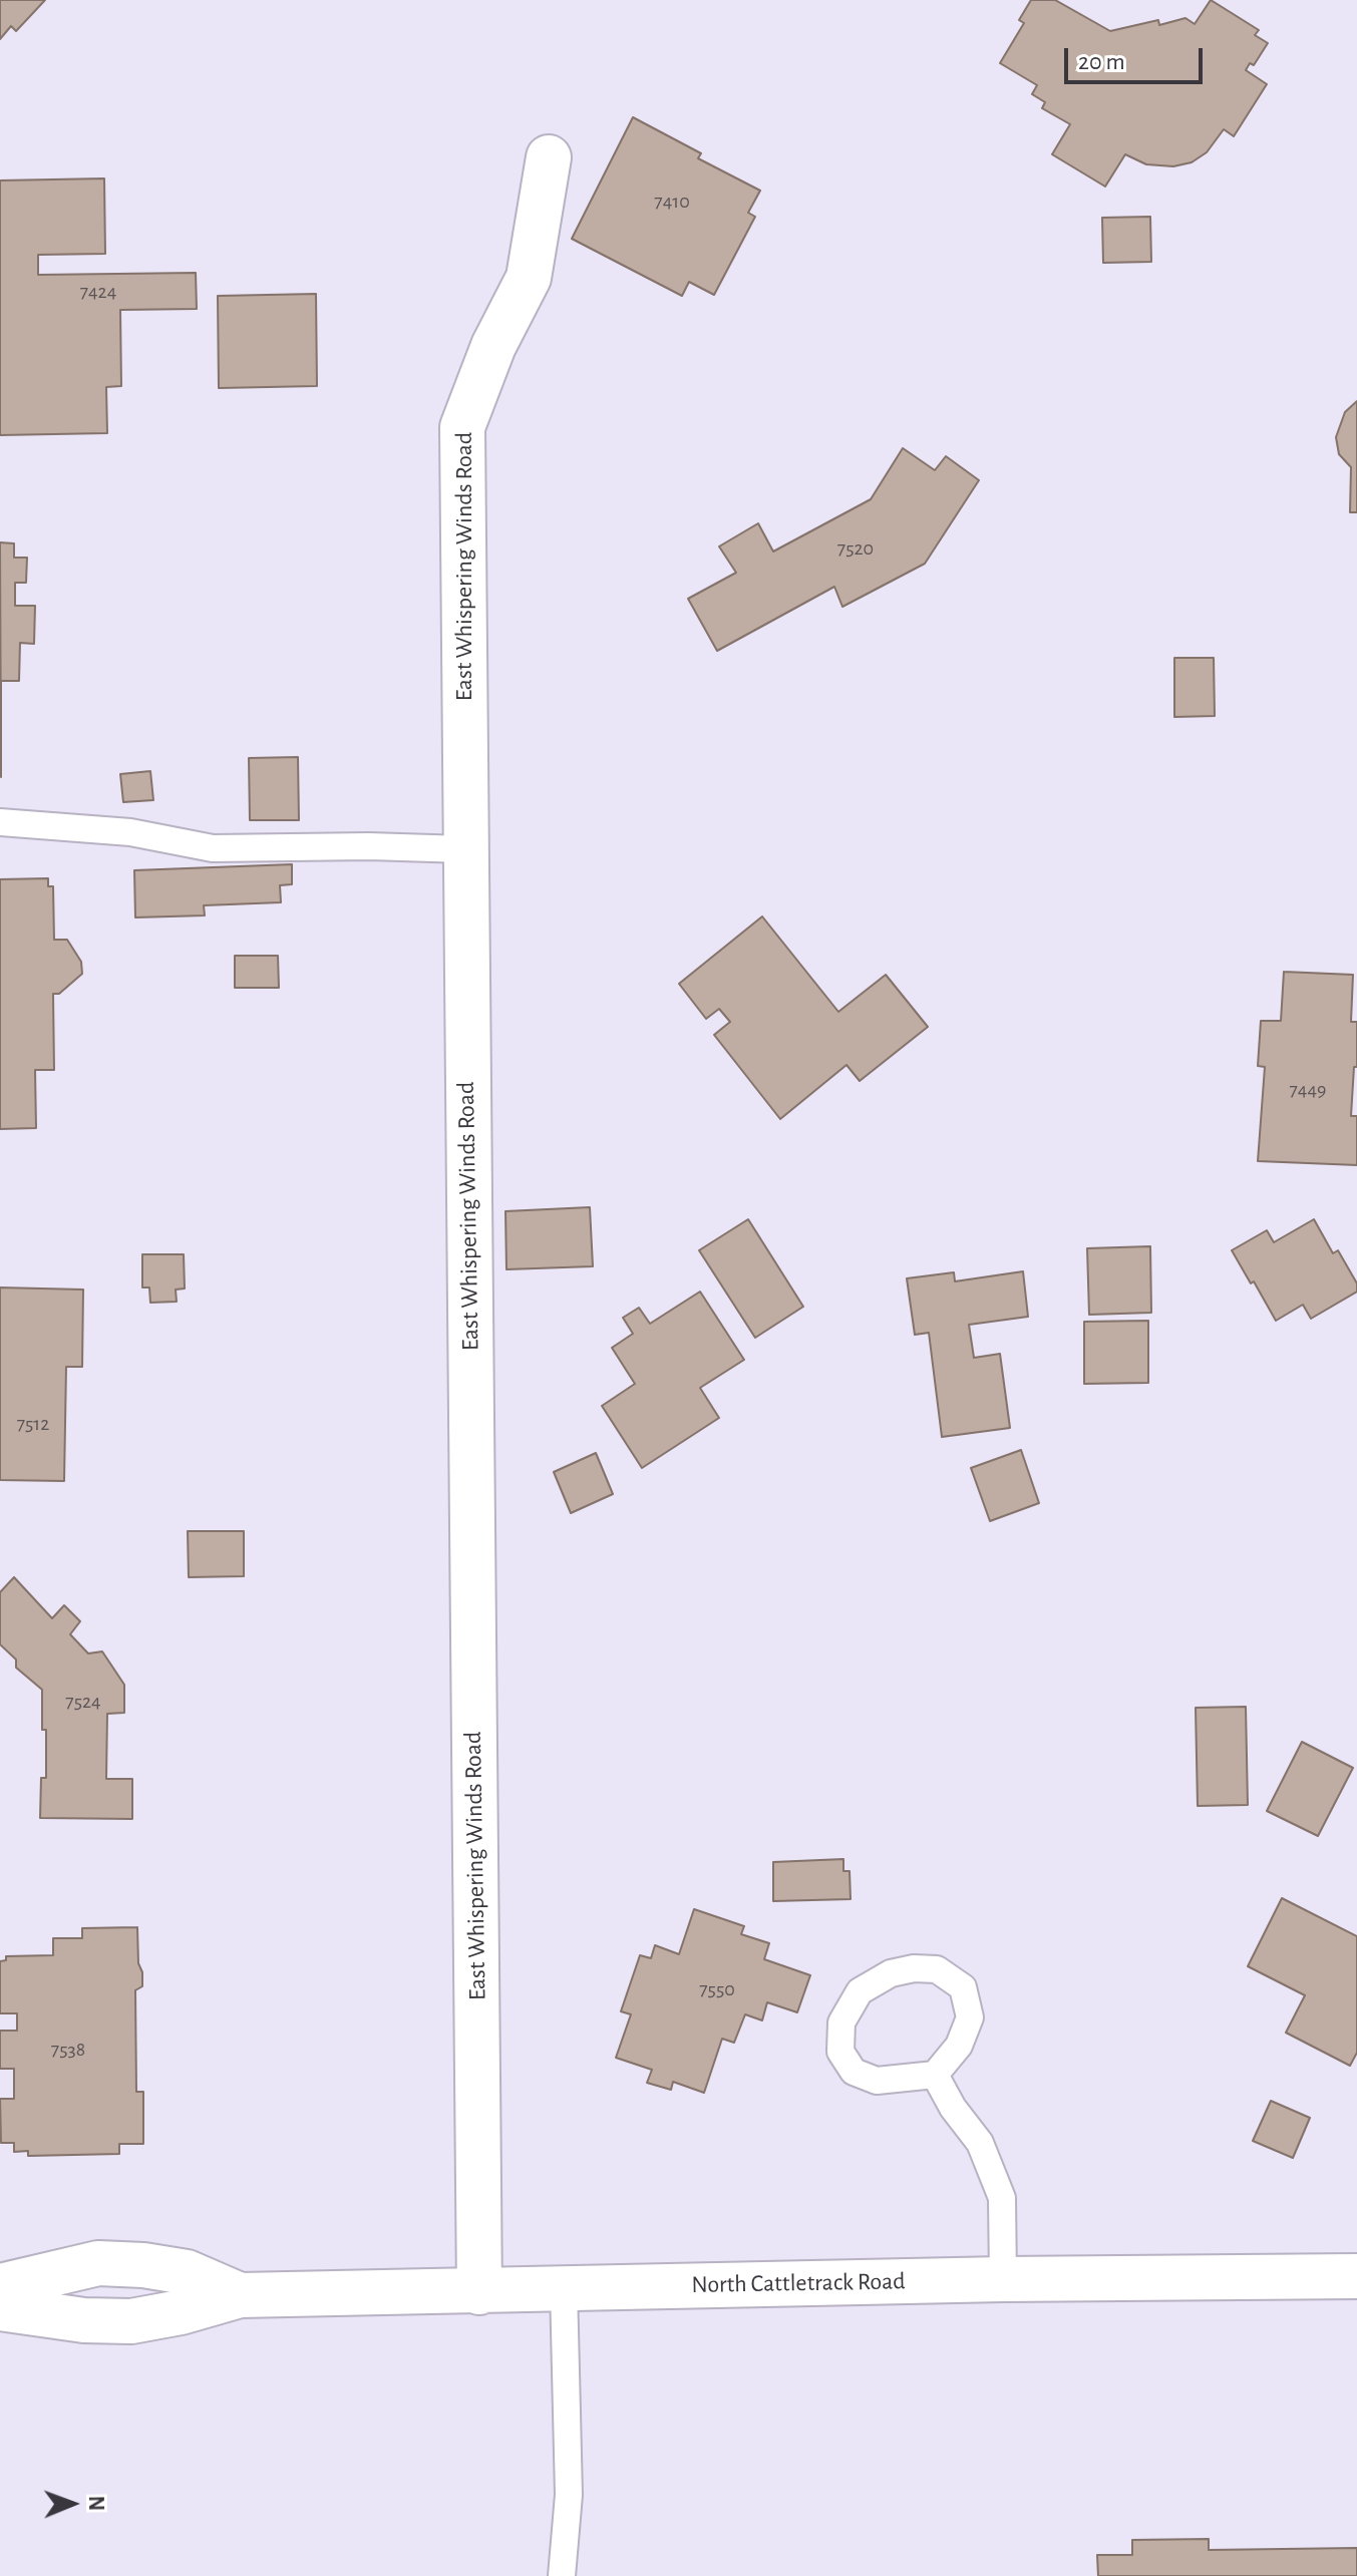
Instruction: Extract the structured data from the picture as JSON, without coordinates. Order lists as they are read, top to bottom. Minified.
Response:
{"streets":{"street":["East Whispering Winds Road","North Cattletrack Road"]},"crossings":[["East Whispering Winds Road","North Cattletrack Road"]],"house_numbers":["7410","7424","7520","7449","7512","7524","7550","7538"],"scale_bar":"20 m","north":"right"}
